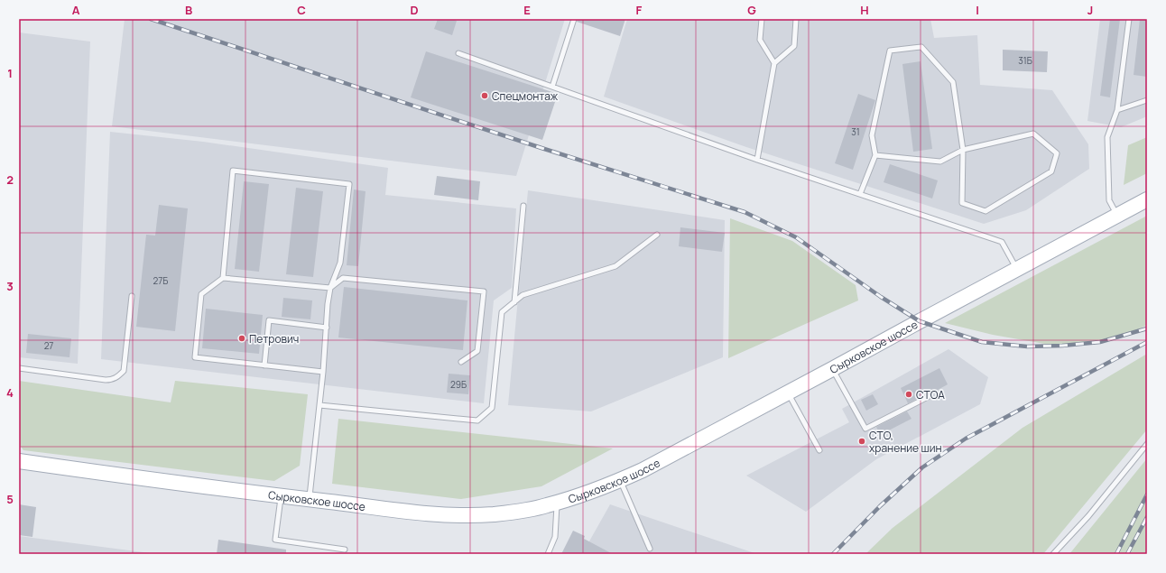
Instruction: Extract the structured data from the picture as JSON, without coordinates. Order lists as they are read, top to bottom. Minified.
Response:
{"streets":{"main road":["Сырковское шоссе"]},"places":["Спецмонтаж","Петрович","СТОА","СТО, хранение шин"],"house_numbers":["31Б","31","27Б","27","29Б"],"grid":{"columns":["A","B","C","D","E","F","G","H","I","J"],"rows":["1","2","3","4","5"]}}
